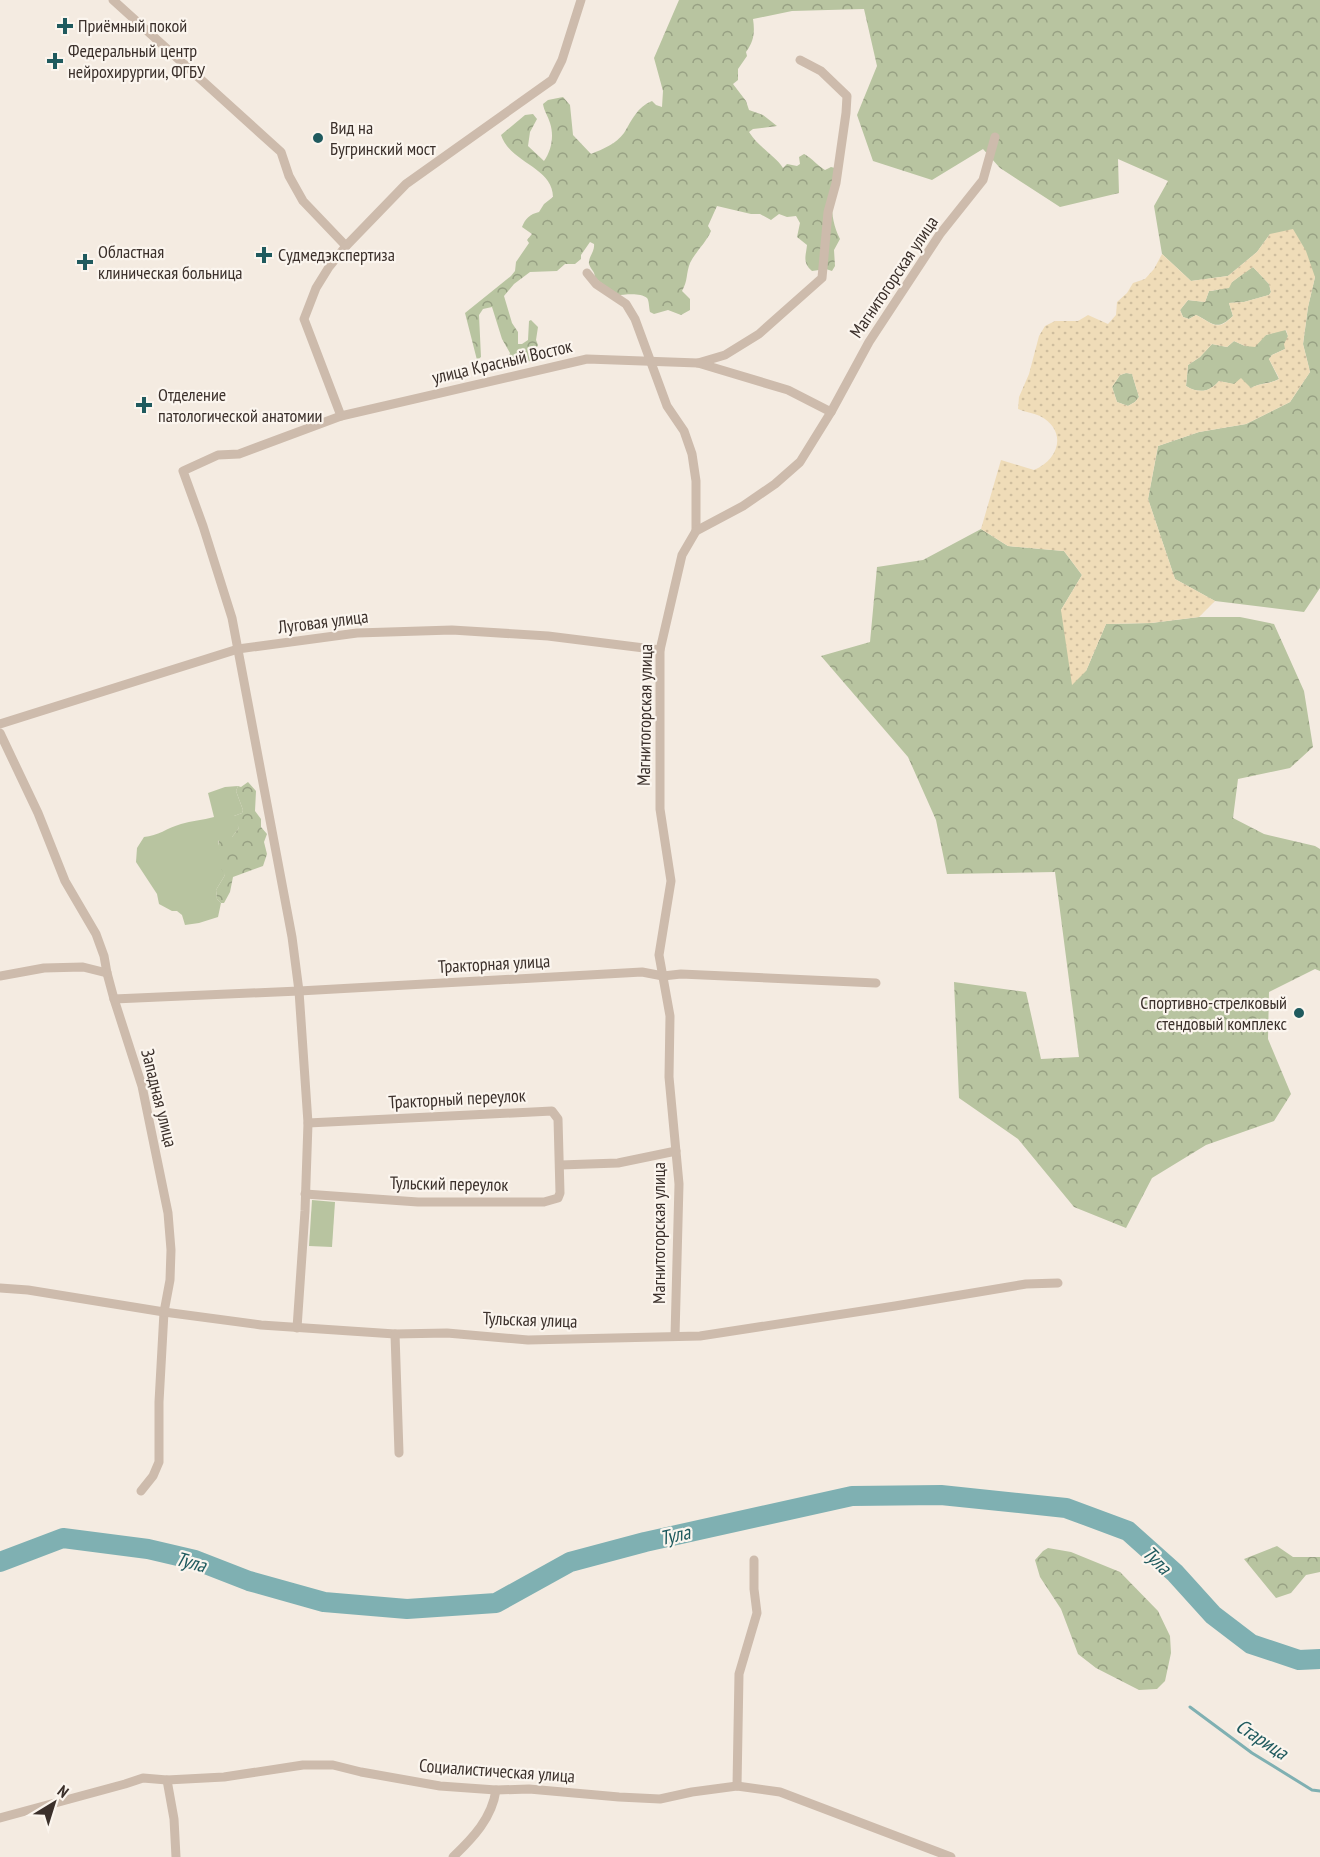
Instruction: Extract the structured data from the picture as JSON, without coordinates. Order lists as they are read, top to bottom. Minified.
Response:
{"streets":{"street":["Магнитогорская улица","улица Красный Восток","Луговая улица","Тракторная улица","Западная улица","Тракторный переулок","Тульский переулок","Тульская улица","Социалистическая улица"]},"crossings":[["Магнитогорская улица","улица Красный Восток"],["Магнитогорская улица","Луговая улица"],["Магнитогорская улица","Тракторная улица"],["Магнитогорская улица","Тульская улица"],["улица Красный Восток","Луговая улица"],["Тракторная улица","Западная улица"],["Западная улица","Тульская улица"],["Тракторный переулок","Тульский переулок"]],"water":["Тула","Старица"],"places":{"health":["Приёмный покой","Федеральный центр нейрохирургии, ФГБУ","Судмедэкспертиза","Областная клиническая больница","Отделение патологической анатомии"],"other":["Вид на Бугринский мост","Спортивно-стрелковый стендовый комплекс"]},"north":"top right"}
